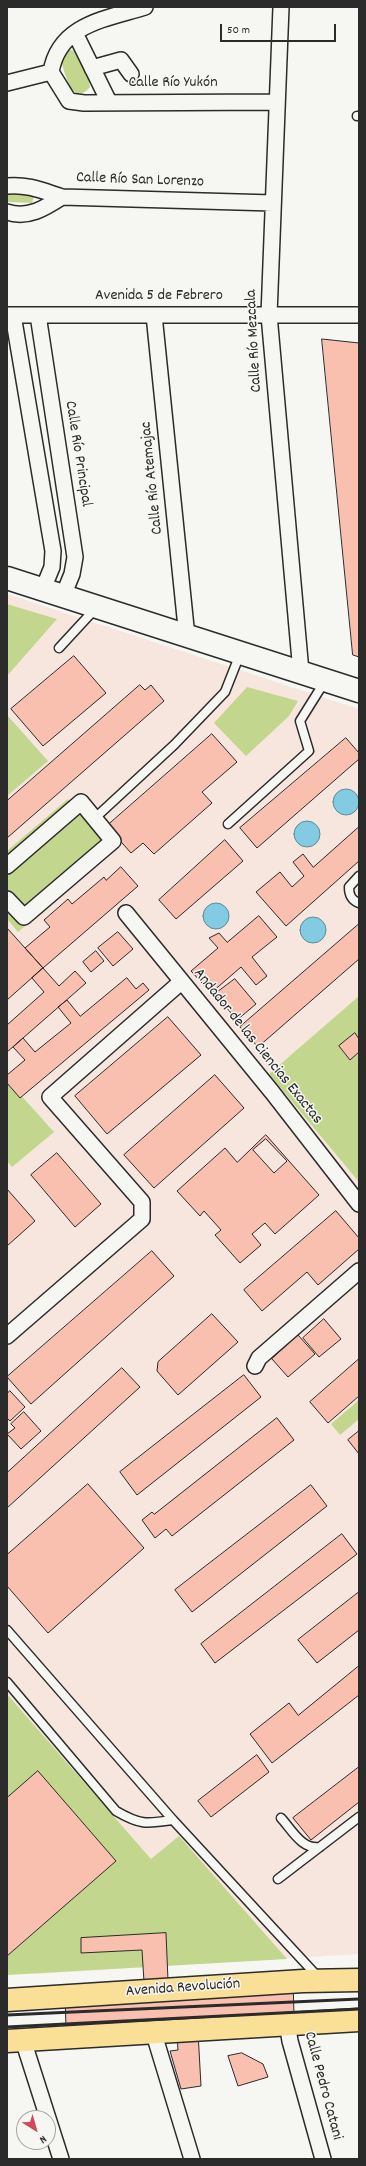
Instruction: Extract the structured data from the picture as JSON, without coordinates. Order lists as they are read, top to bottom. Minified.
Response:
{"streets":{"main road":["Avenida Revolución"],"street":["Calle Río Yukón","Calle Río San Lorenzo","Avenida 5 de Febrero","Calle Río Mezcala","Calle Río Principal","Calle Río Atemajac","Andador de las Ciencias Exactas","Calle Pedro Catani"]},"crossings":[["Calle Río Yukón","Calle Río Mezcala"],["Calle Río San Lorenzo","Calle Río Mezcala"],["Avenida 5 de Febrero","Calle Río Mezcala"],["Avenida 5 de Febrero","Calle Río Principal"],["Avenida 5 de Febrero","Calle Río Atemajac"]],"scale_bar":"50 m","north":"bottom right"}
